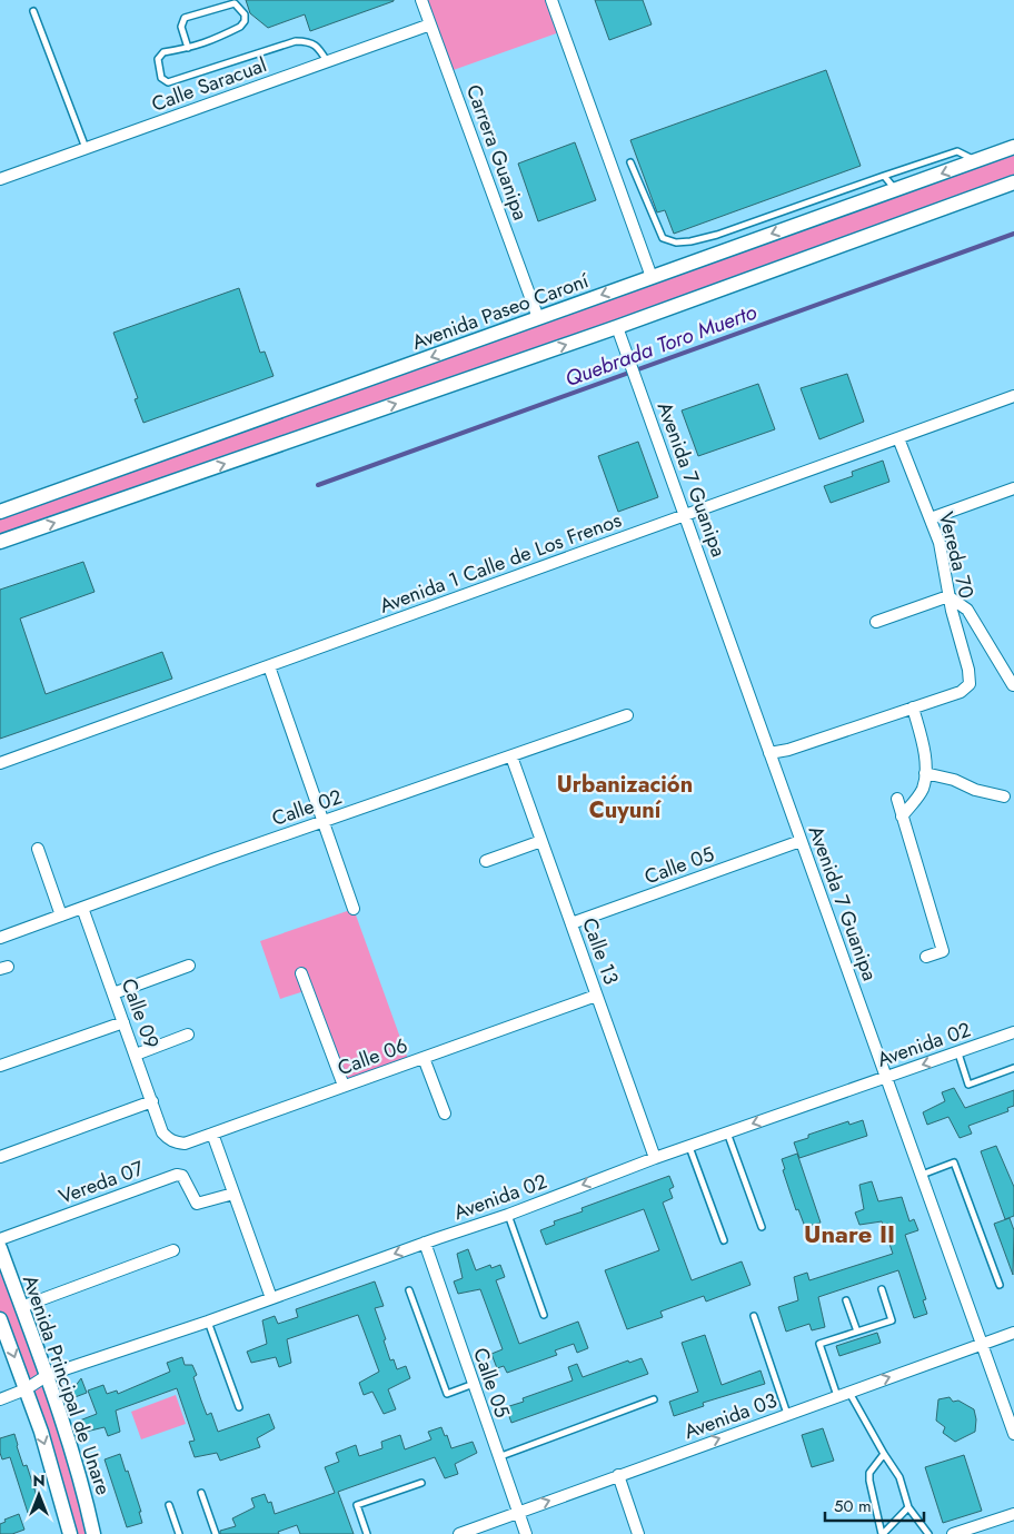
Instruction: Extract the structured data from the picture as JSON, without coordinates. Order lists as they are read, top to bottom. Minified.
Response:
{"streets":{"street":["Calle Saracual","Carrera Guanipa","Avenida Paseo Caroní","Avenida 7 Guanipa","Vereda 70","Avenida 1 Calle de Los Frenos","Calle 02","Calle 05","Calle 13","Calle 09","Avenida 02","Calle 06","Vereda 07","Avenida Principal de Unare","Avenida 03"]},"crossings":[["Calle Saracual","Carrera Guanipa"],["Carrera Guanipa","Avenida Paseo Caroní"],["Avenida 7 Guanipa","Avenida 1 Calle de Los Frenos"],["Avenida 7 Guanipa","Calle 05"],["Avenida 7 Guanipa","Avenida 02"],["Avenida 7 Guanipa","Avenida 03"],["Vereda 70","Avenida 1 Calle de Los Frenos"],["Calle 02","Calle 13"],["Calle 02","Calle 09"],["Calle 05","Calle 13"],["Calle 05","Avenida 02"],["Calle 05","Avenida 03"],["Calle 13","Avenida 02"],["Calle 13","Calle 06"],["Calle 09","Calle 06"],["Avenida 02","Avenida Principal de Unare"]],"one_way":["Avenida 02","Avenida 03"],"districts":["Urbanización Cuyuní","Unare II"],"water":["Quebrada Toro Muerto"],"scale_bar":"50 m","north":"top"}
